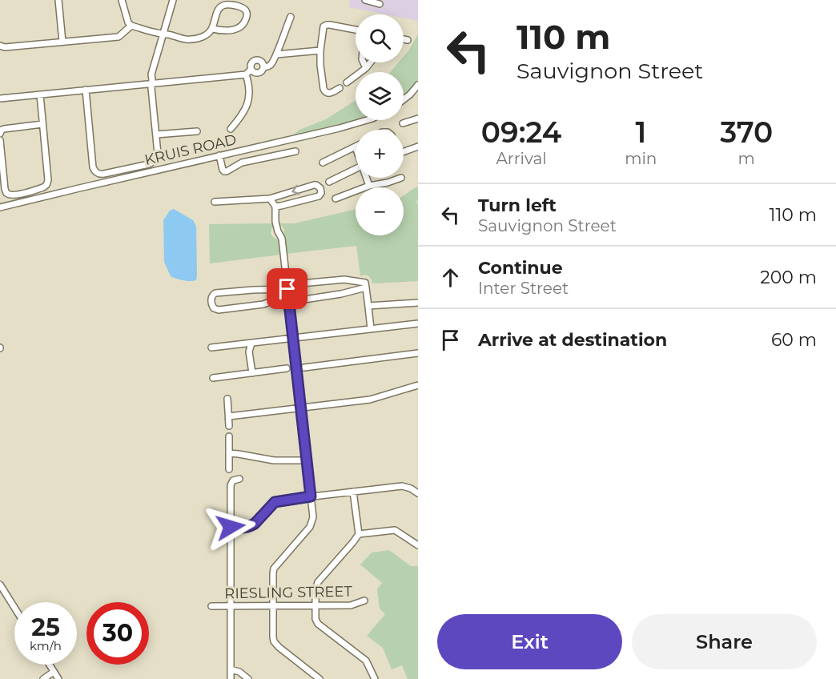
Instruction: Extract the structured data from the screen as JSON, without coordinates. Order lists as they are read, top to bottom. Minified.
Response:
{"streets":{"street":["KRUIS ROAD","RIESLING STREET"]},"page":{"turn":["110 m","Sauvignon Street"],"map_buttons":["+","−"],"eta":["09:24","Arrival","1","min","370","m"],"list":[{"name":"Turn left","note":"Sauvignon Street","value":"110 m"},{"name":"Continue","note":"Inter Street","value":"200 m"},{"name":"Arrive at destination","value":"60 m"}],"speed":"25 km/h","limit":"30","buttons":["Exit","Share"]}}
